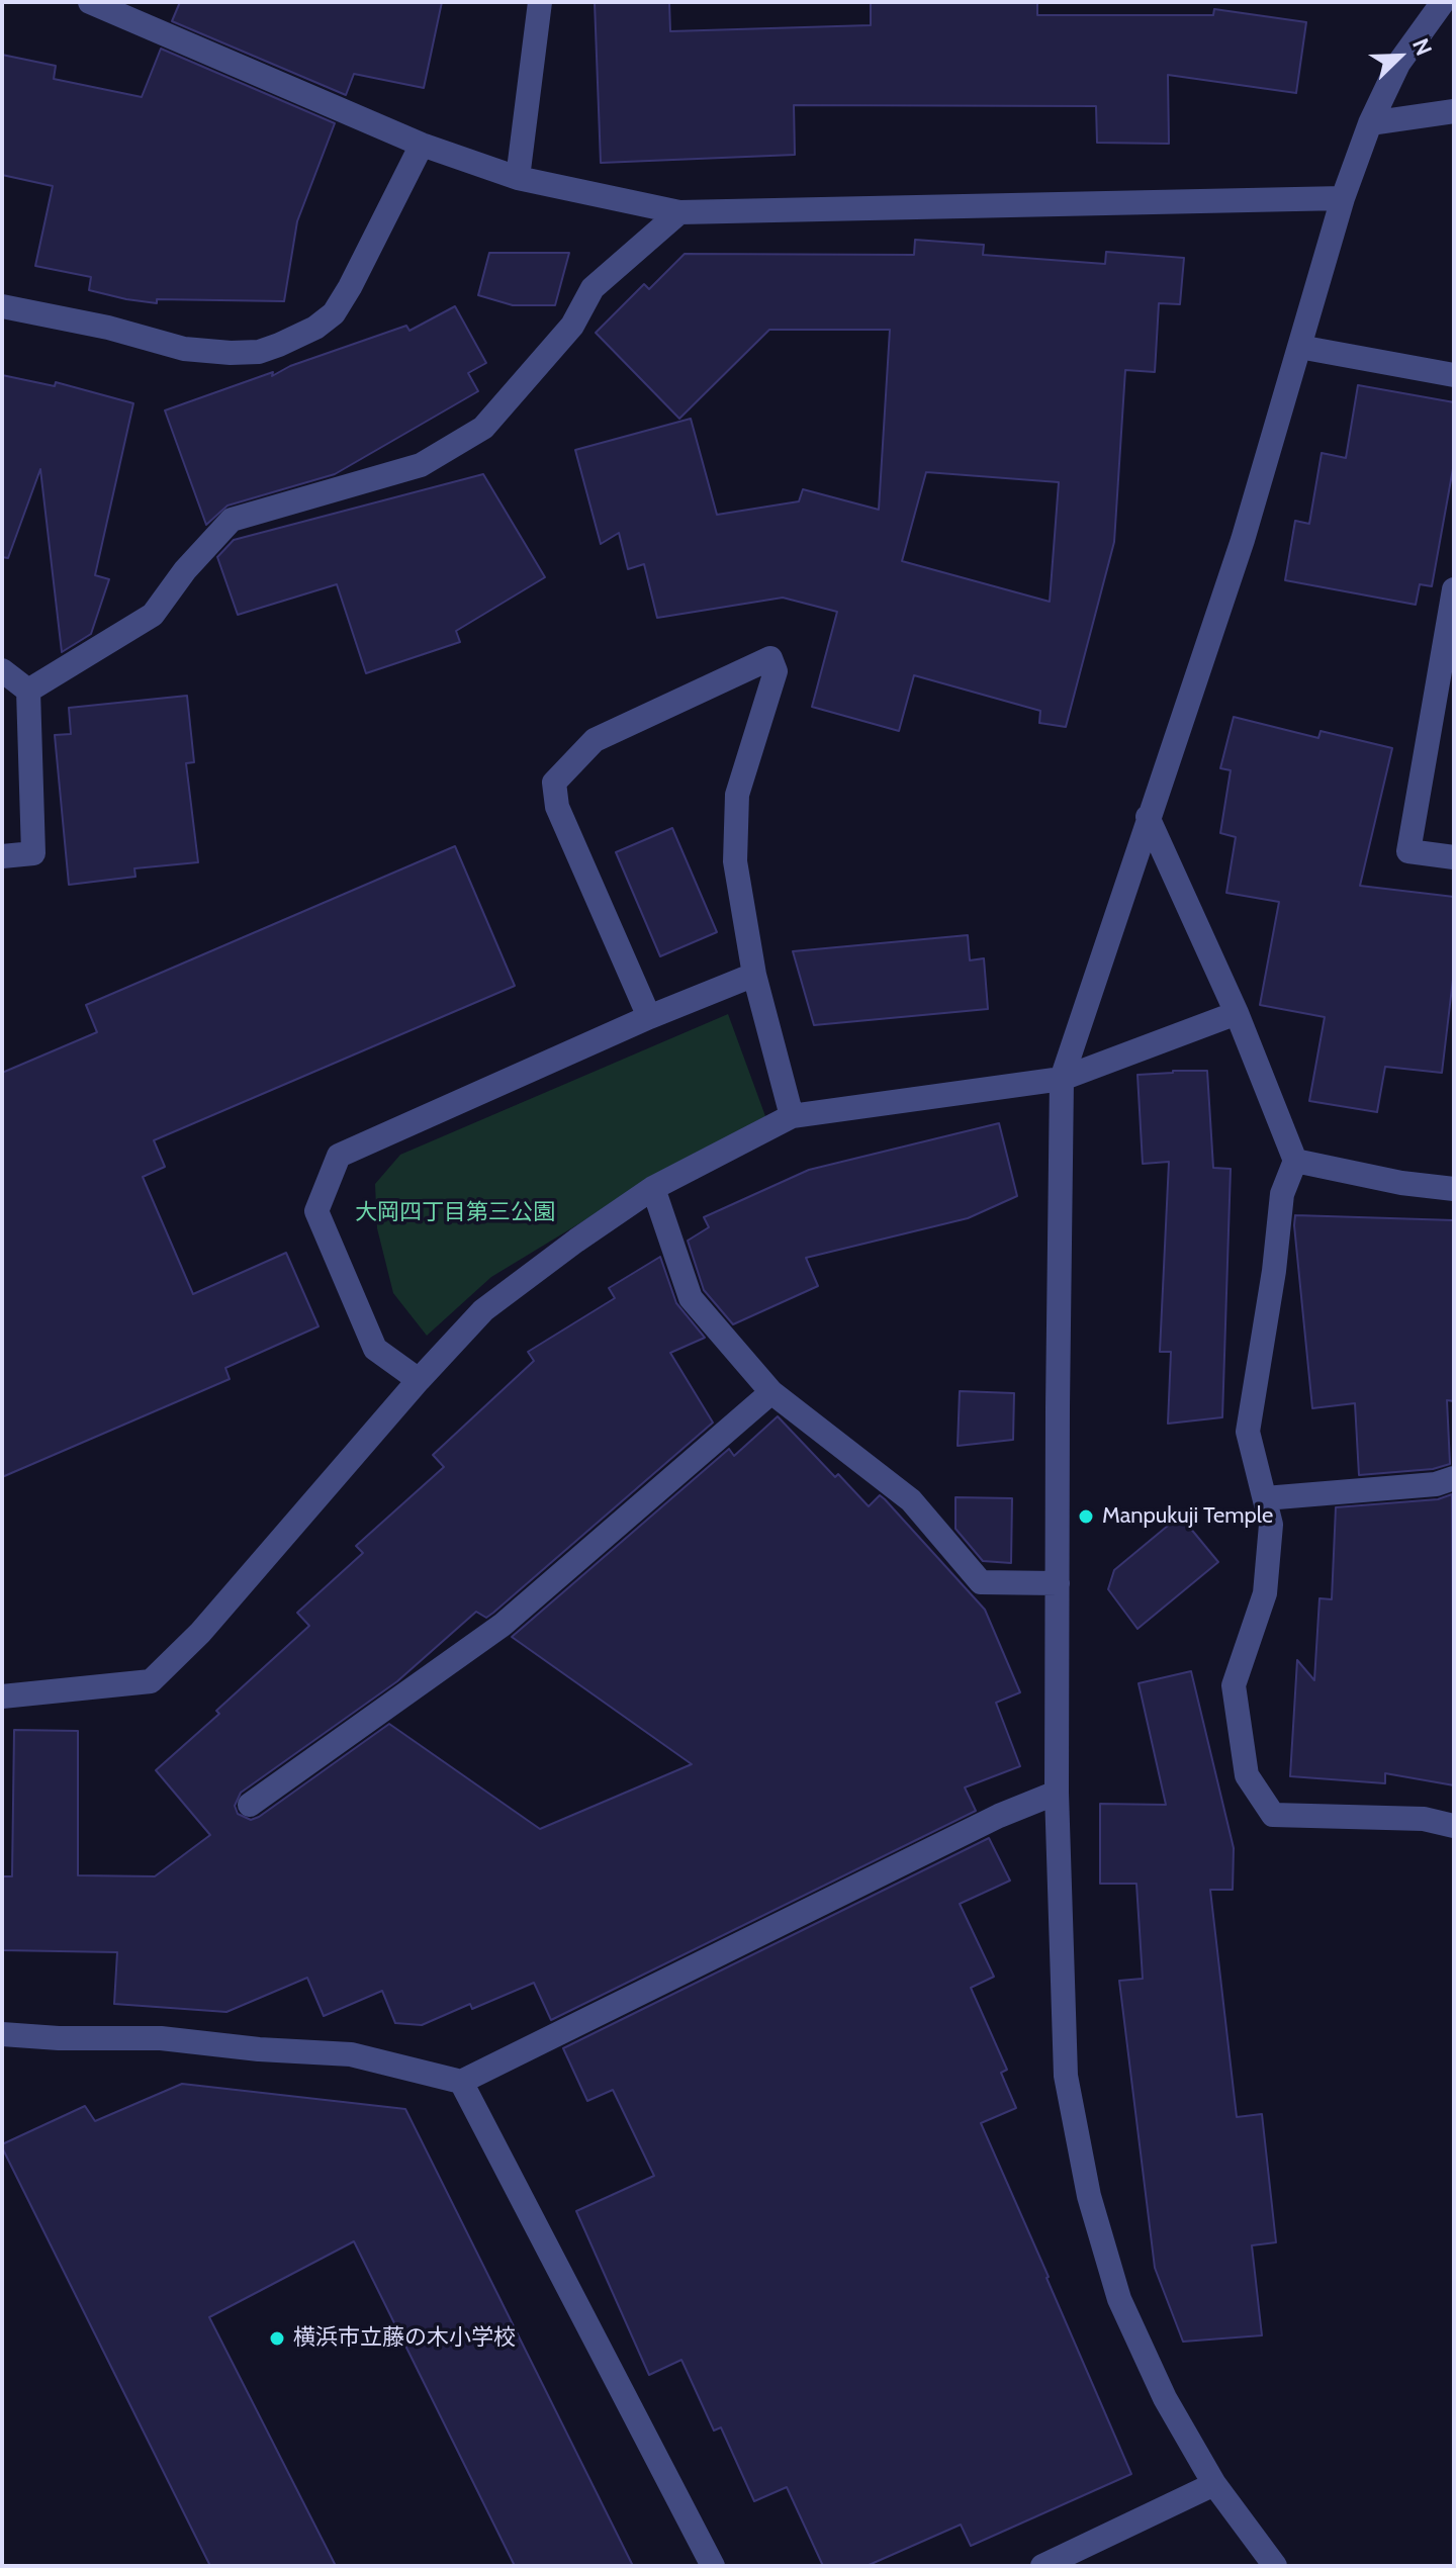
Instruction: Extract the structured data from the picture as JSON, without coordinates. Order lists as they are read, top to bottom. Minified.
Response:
{"parks":["大岡四丁目第三公園"],"places":["Manpukuji Temple","横浜市立藤の木小学校"],"north":"top right"}
